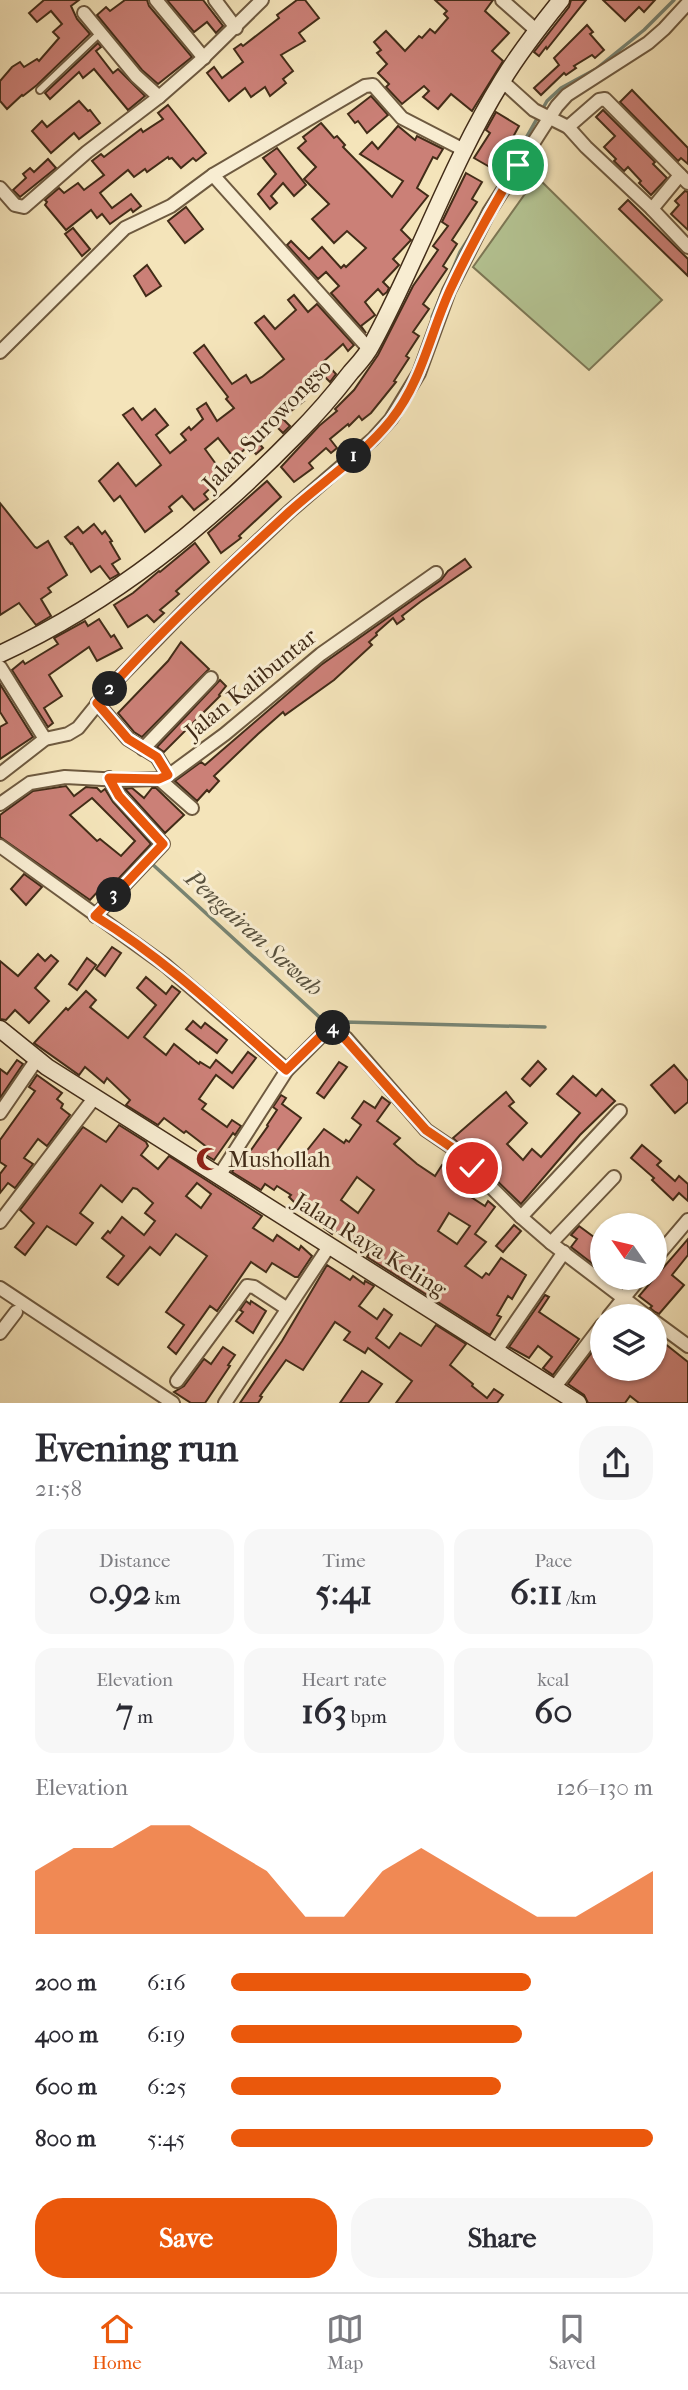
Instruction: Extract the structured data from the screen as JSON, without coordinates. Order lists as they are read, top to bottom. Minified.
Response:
{"streets":{"street":["Jalan Surowongso","Jalan Kalibuntar","Jalan Raya Keling"]},"water":["Pengairan Sawah"],"places":{"mosque":["Mushollah"]},"north":"top left","page":{"pins":["1","2","3","4"],"heading":["Evening run","21:58"],"stats":[["Distance","0.92 km"],["Time","5:41"],["Pace","6:11 /km"],["Elevation","7 m"],["Heart rate","163 bpm"],["kcal","60"]],"chart":["Elevation","126–130 m"],"list":[{"name":"200 m","note":"6:16"},{"name":"400 m","note":"6:19"},{"name":"600 m","note":"6:25"},{"name":"800 m","note":"5:45"}],"buttons":["Save","Share"],"tabs":["Home","Map","Saved"]}}
